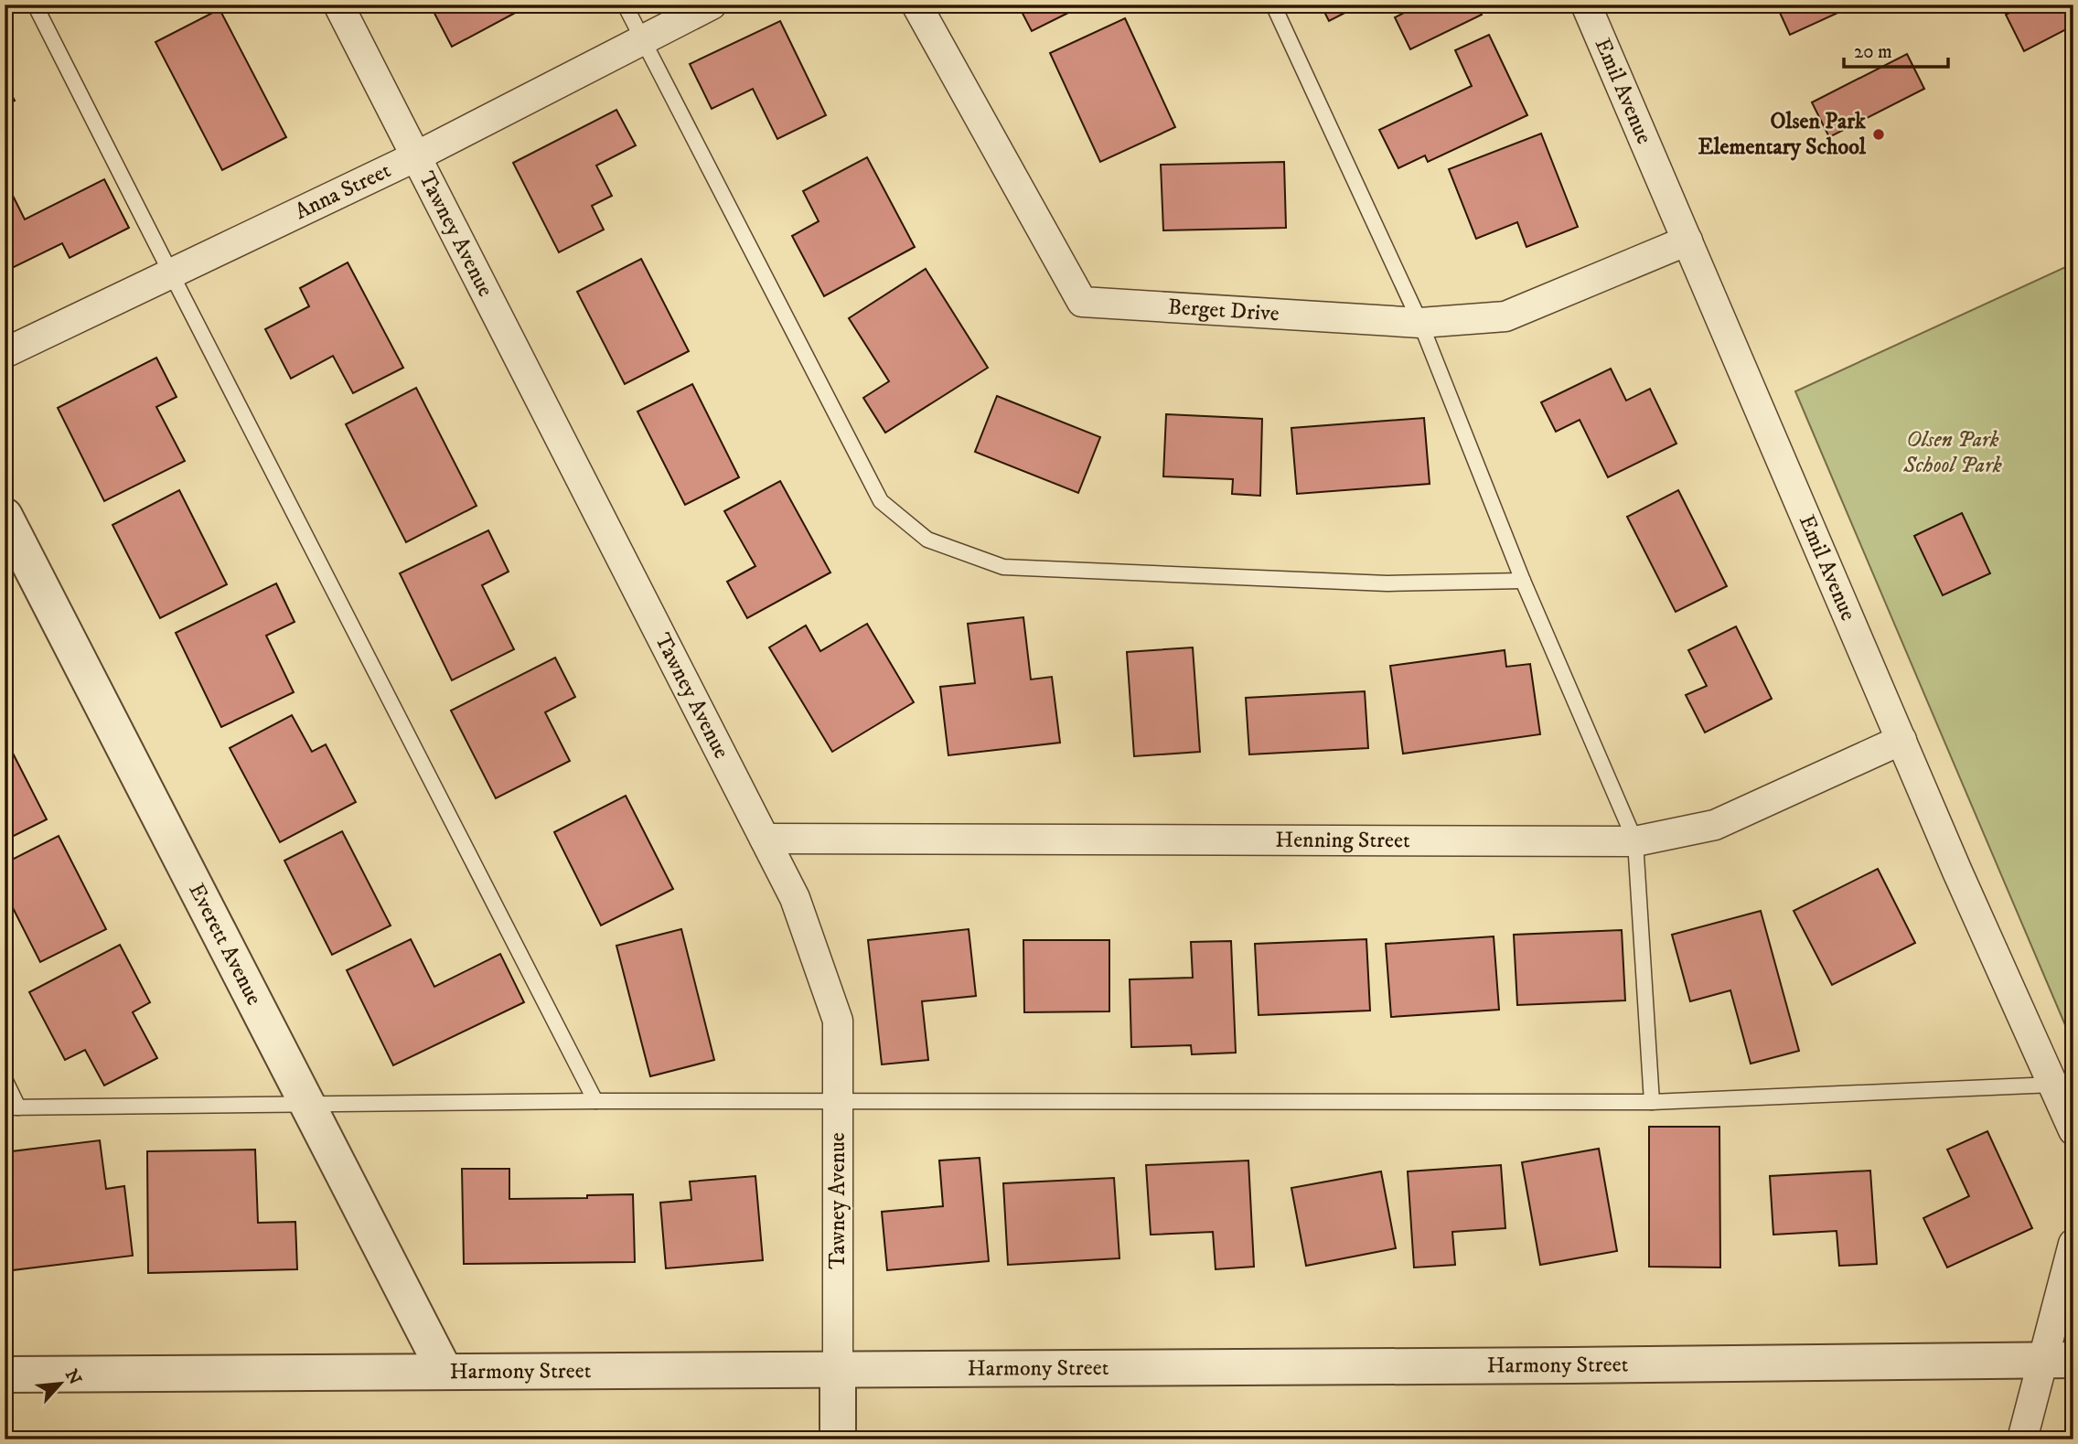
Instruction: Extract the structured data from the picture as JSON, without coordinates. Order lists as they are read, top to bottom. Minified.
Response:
{"streets":{"street":["Emil Avenue","Anna Street","Tawney Avenue","Berget Drive","Henning Street","Everett Avenue","Harmony Street"]},"crossings":[["Emil Avenue","Berget Drive"],["Emil Avenue","Henning Street"],["Anna Street","Tawney Avenue"],["Tawney Avenue","Henning Street"],["Tawney Avenue","Harmony Street"],["Everett Avenue","Harmony Street"]],"parks":["Olsen Park School Park"],"places":["Olsen Park Elementary School"],"scale_bar":"20 m","north":"top right"}
